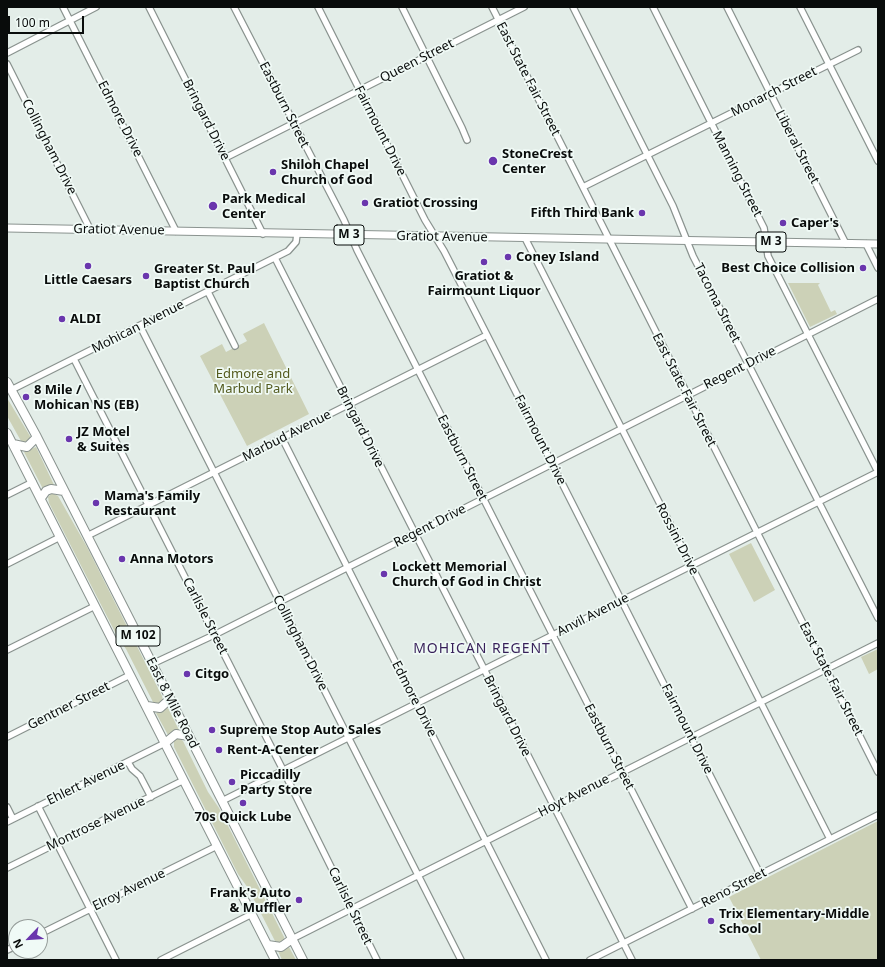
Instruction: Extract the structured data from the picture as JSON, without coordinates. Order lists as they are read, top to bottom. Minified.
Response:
{"streets":{"highway":["M 102","East 8 Mile Road"],"main road":["Gratiot Avenue","M 3"],"street":["Queen Street","East State Fair Street","Monarch Street","Eastburn Street","Edmore Drive","Bringard Drive","Fairmount Drive","Collingham Drive","Liberal Street","Manning Street","Tacoma Street","Mohican Avenue","Regent Drive","Marbud Avenue","Rossini Drive","Anvil Avenue","Carlisle Street","Gentner Street","Ehlert Avenue","Hoyt Avenue","Montrose Avenue","Reno Street","Elroy Avenue"]},"crossings":[["Queen Street","East State Fair Street"],["Queen Street","Eastburn Street"],["Queen Street","Bringard Drive"],["Queen Street","Fairmount Drive"],["East State Fair Street","Monarch Street"],["East State Fair Street","Gratiot Avenue"],["East State Fair Street","Regent Drive"],["East State Fair Street","Anvil Avenue"],["East State Fair Street","Hoyt Avenue"],["Monarch Street","Liberal Street"],["Monarch Street","Manning Street"],["Monarch Street","Tacoma Street"],["Eastburn Street","Gratiot Avenue"],["Eastburn Street","Regent Drive"],["Eastburn Street","Marbud Avenue"],["Eastburn Street","Anvil Avenue"],["Eastburn Street","Hoyt Avenue"],["Eastburn Street","Reno Street"],["Edmore Drive","Gratiot Avenue"],["Edmore Drive","Regent Drive"],["Edmore Drive","Marbud Avenue"],["Edmore Drive","Anvil Avenue"],["Edmore Drive","Hoyt Avenue"],["Bringard Drive","Gratiot Avenue"],["Bringard Drive","Mohican Avenue"],["Bringard Drive","Regent Drive"],["Bringard Drive","Marbud Avenue"],["Bringard Drive","Anvil Avenue"],["Bringard Drive","Hoyt Avenue"],["Bringard Drive","Reno Street"],["Fairmount Drive","Gratiot Avenue"],["Fairmount Drive","Regent Drive"],["Fairmount Drive","Marbud Avenue"],["Fairmount Drive","Anvil Avenue"],["Fairmount Drive","Hoyt Avenue"],["Fairmount Drive","Reno Street"],["Collingham Drive","Gratiot Avenue"],["Collingham Drive","Mohican Avenue"],["Collingham Drive","Regent Drive"],["Collingham Drive","Marbud Avenue"],["Collingham Drive","Anvil Avenue"],["Collingham Drive","Hoyt Avenue"],["Liberal Street","Gratiot Avenue"],["Manning Street","Gratiot Avenue"],["Manning Street","Regent Drive"],["Manning Street","Anvil Avenue"],["Gratiot Avenue","Tacoma Street"],["Gratiot Avenue","Mohican Avenue"],["Gratiot Avenue","Rossini Drive"],["Tacoma Street","Regent Drive"],["Tacoma Street","Anvil Avenue"],["Mohican Avenue","Carlisle Street"],["Mohican Avenue","East 8 Mile Road"],["Regent Drive","Rossini Drive"],["Regent Drive","Carlisle Street"],["Regent Drive","East 8 Mile Road"],["Marbud Avenue","Carlisle Street"],["Marbud Avenue","East 8 Mile Road"],["Rossini Drive","Anvil Avenue"],["Rossini Drive","Hoyt Avenue"],["Rossini Drive","Reno Street"],["Anvil Avenue","Carlisle Street"],["Anvil Avenue","East 8 Mile Road"],["Carlisle Street","Hoyt Avenue"],["East 8 Mile Road","Gentner Street"],["East 8 Mile Road","Ehlert Avenue"],["East 8 Mile Road","Hoyt Avenue"],["East 8 Mile Road","Montrose Avenue"],["East 8 Mile Road","Elroy Avenue"]],"districts":["MOHICAN REGENT"],"parks":["Edmore and Marbud Park"],"places":["StoneCrest Center","Shiloh Chapel Church of God","Gratiot Crossing","Park Medical Center","Fifth Third Bank","Caper's","Coney Island","Gratiot & Fairmount Liquor","Little Caesars","Best Choice Collision","Greater St. Paul Baptist Church","ALDI","8 Mile / Mohican NS (EB)","JZ Motel & Suites","Mama's Family Restaurant","Anna Motors","Lockett Memorial Church of God in Christ","Citgo","Supreme Stop Auto Sales","Rent-A-Center","Piccadilly Party Store","70s Quick Lube","Frank's Auto & Muffler","Trix Elementary-Middle School"],"scale_bar":"100 m","north":"bottom left"}
